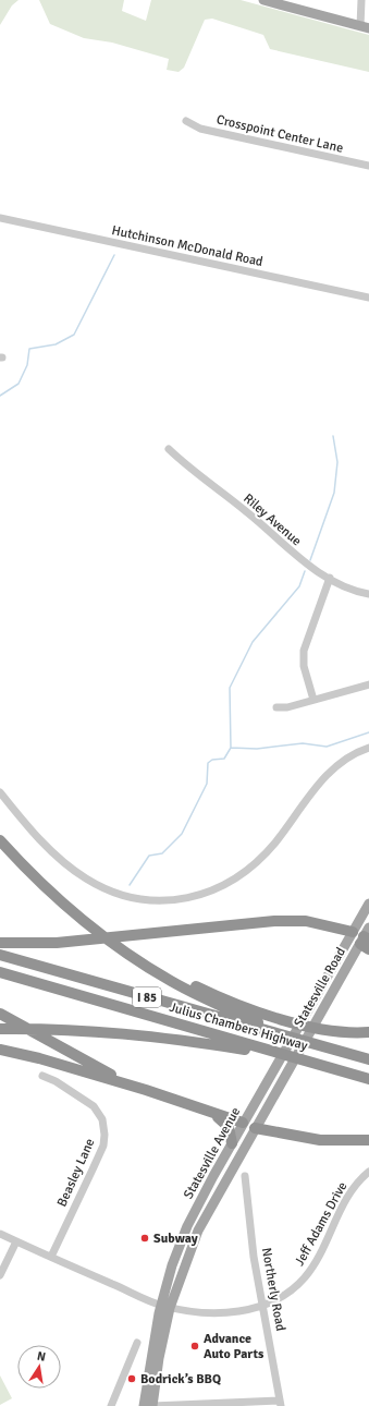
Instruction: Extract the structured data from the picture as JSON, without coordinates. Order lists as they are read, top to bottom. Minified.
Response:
{"streets":{"highway":["I 85","Julius Chambers Highway"],"main road":["Statesville Road","Statesville Avenue"],"street":["Crosspoint Center Lane","Hutchinson McDonald Road","Riley Avenue","Beasley Lane","Jeff Adams Drive","Northerly Road"]},"crossings":[["Statesville Road","Statesville Avenue"],["Statesville Avenue","Jeff Adams Drive"],["Beasley Lane","Jeff Adams Drive"],["Jeff Adams Drive","Northerly Road"]],"places":["Subway","Advance Auto Parts","Bodrick’s BBQ"],"north":"top"}
